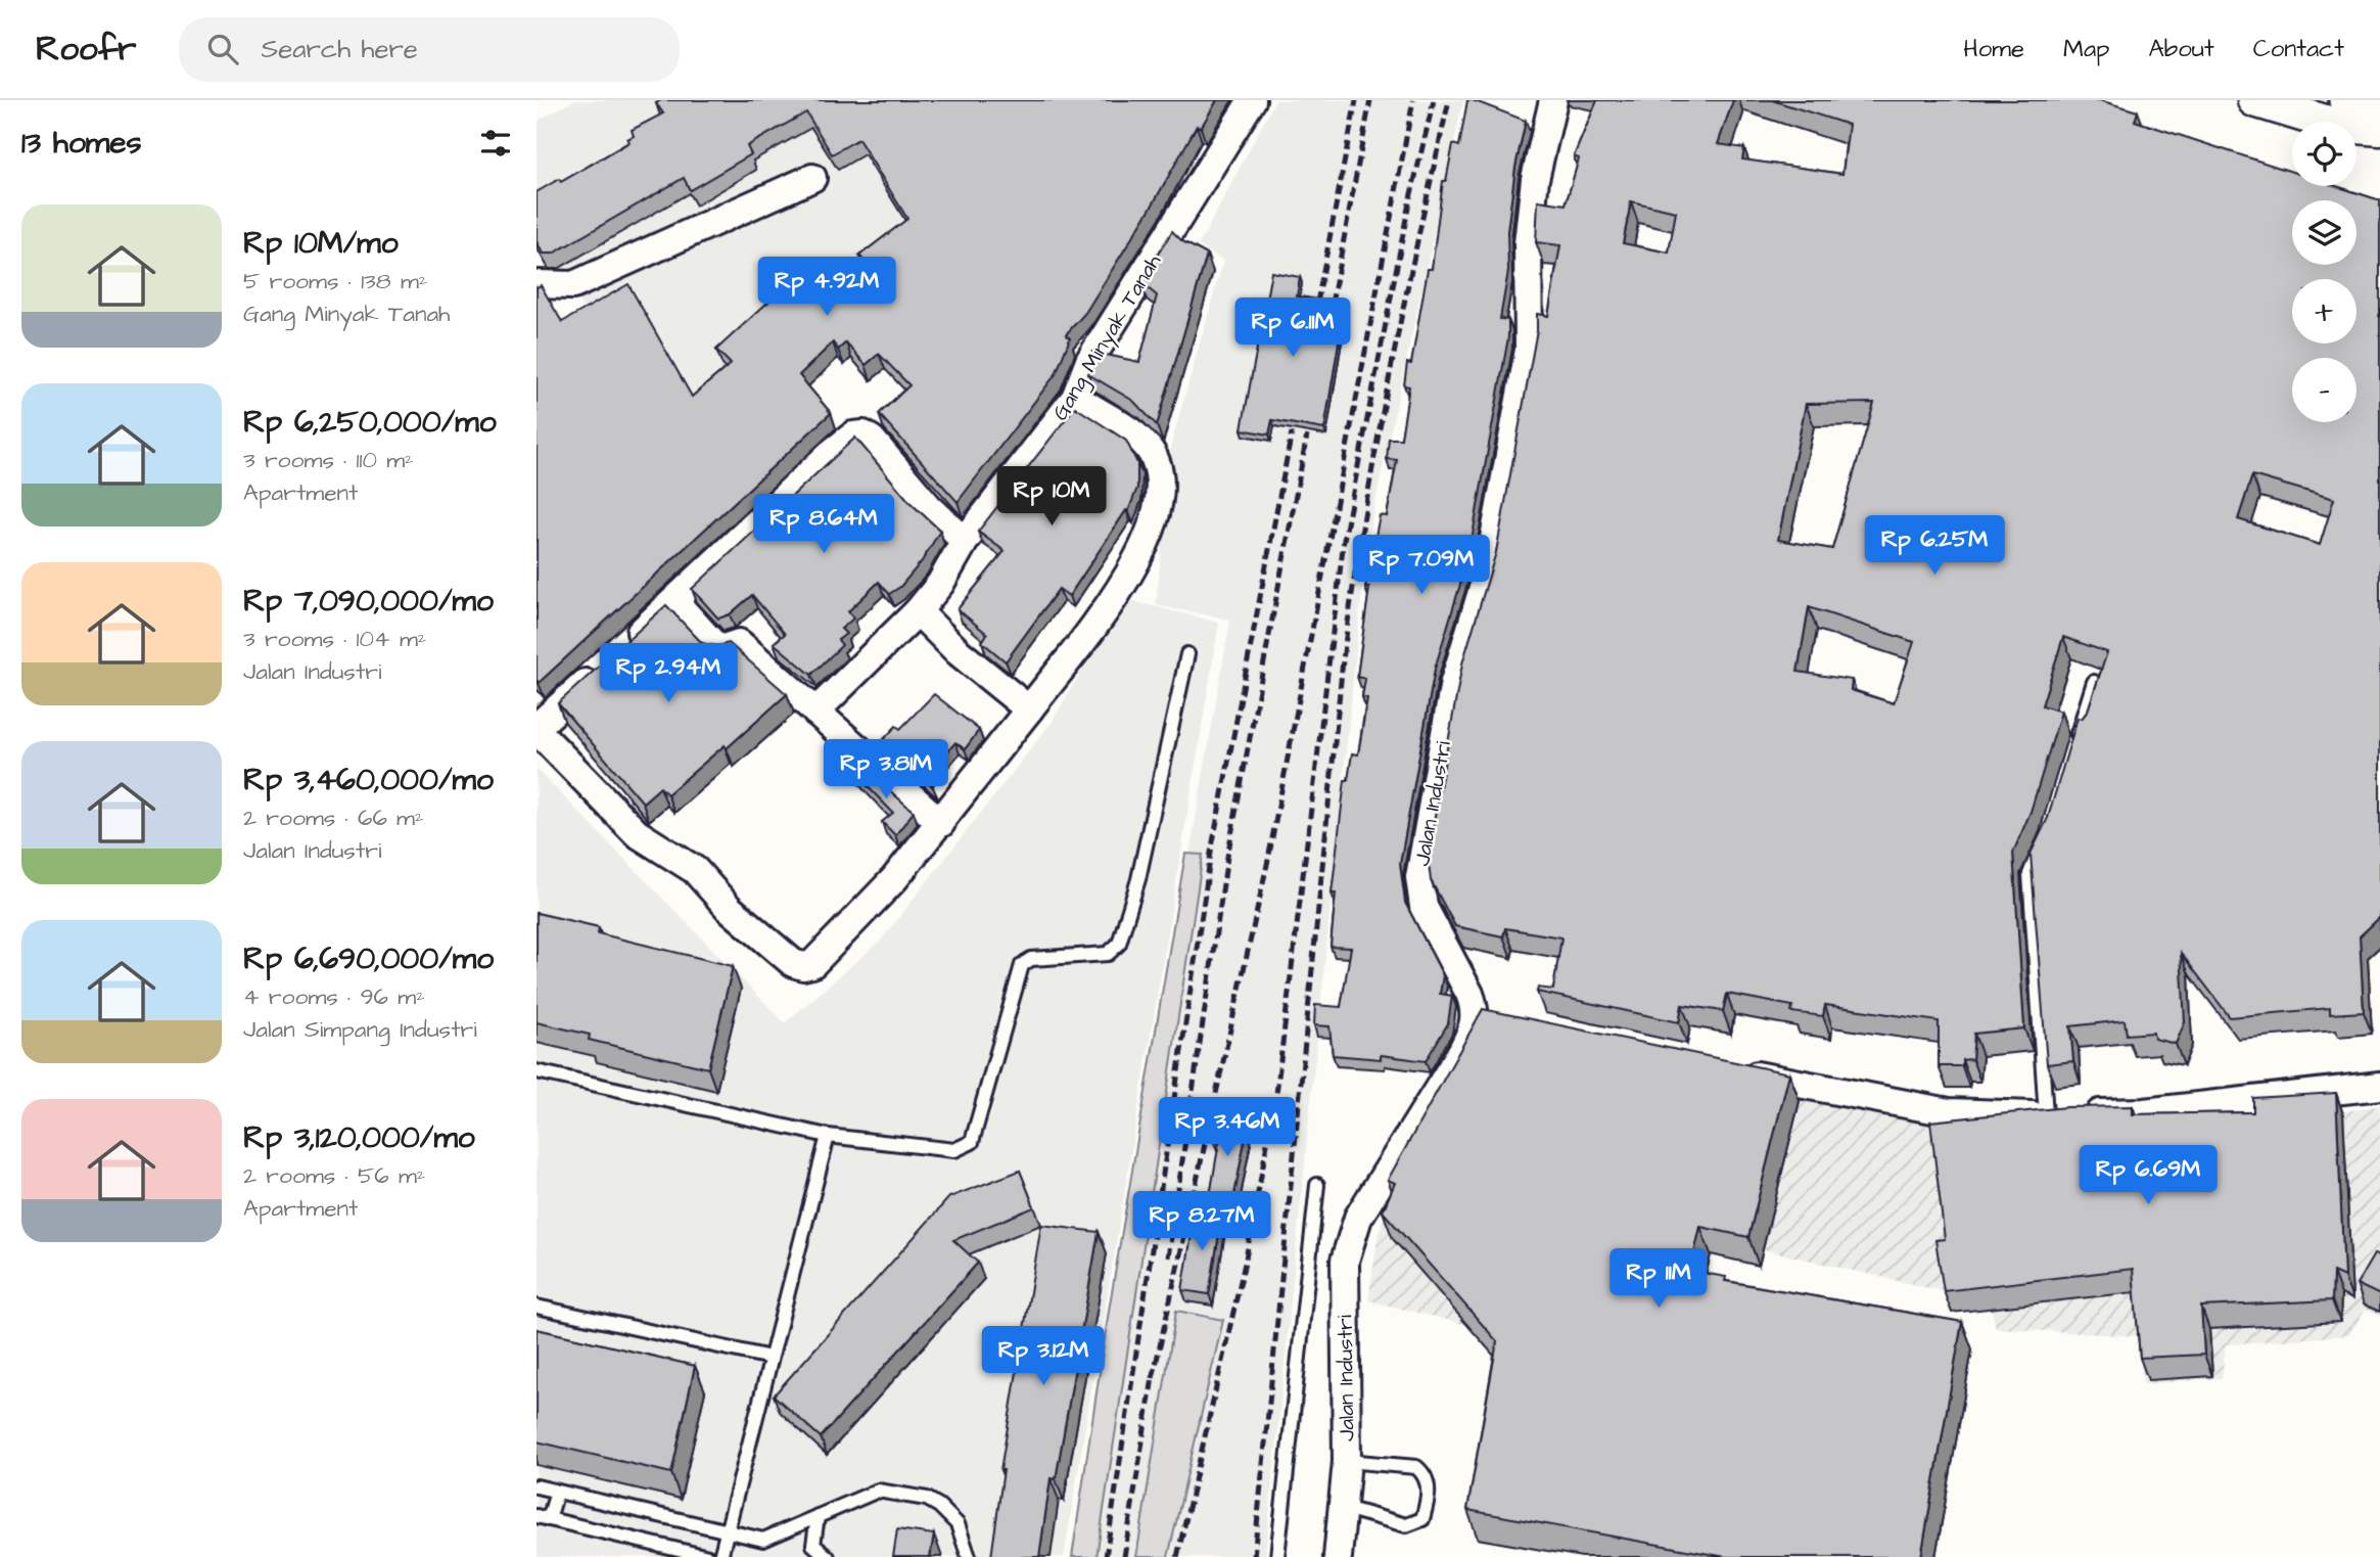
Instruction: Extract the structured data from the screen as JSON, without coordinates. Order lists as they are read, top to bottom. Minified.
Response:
{"streets":{"street":["Gang Minyak Tanah","Jalan Industri"]},"page":{"header":"Roofr","search":"Search here","nav":["Home","Map","About","Contact"],"heading":"13 homes","map_buttons":["+","−"],"list":[{"name":"Rp 10M/mo","note":"5 rooms · 138 m² · Gang Minyak Tanah"},{"name":"Rp 6,250,000/mo","note":"3 rooms · 110 m² · Apartment"},{"name":"Rp 7,090,000/mo","note":"3 rooms · 104 m² · Jalan Industri"},{"name":"Rp 3,460,000/mo","note":"2 rooms · 66 m² · Jalan Industri"},{"name":"Rp 6,690,000/mo","note":"4 rooms · 96 m² · Jalan Simpang Industri"},{"name":"Rp 3,120,000/mo","note":"2 rooms · 56 m² · Apartment"}],"price":["Rp 4.92M","Rp 6.11M","Rp 10M","Rp 8.64M","Rp 6.25M","Rp 7.09M","Rp 2.94M","Rp 3.81M","Rp 3.46M","Rp 6.69M","Rp 8.27M","Rp 11M","Rp 3.12M"]}}
